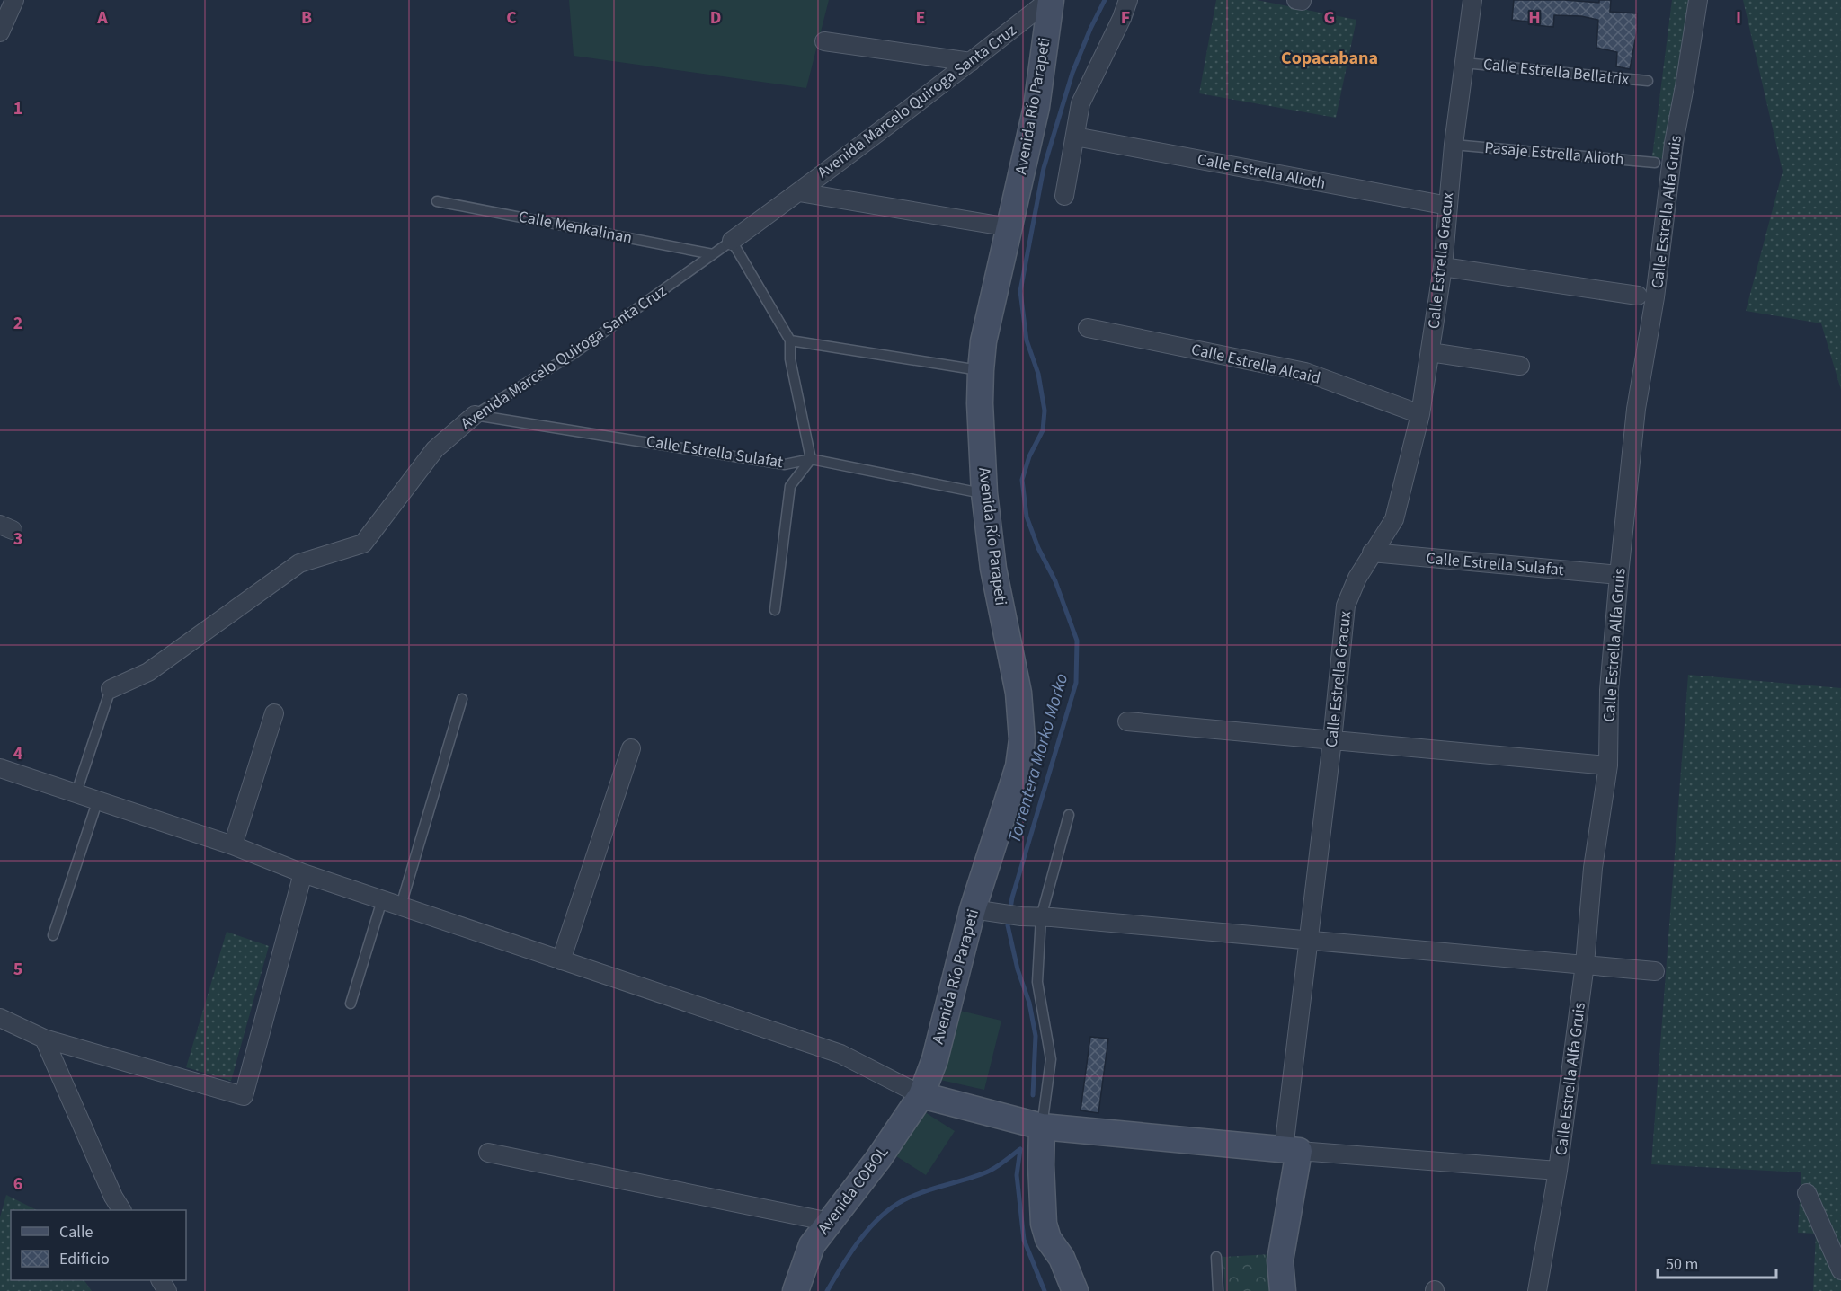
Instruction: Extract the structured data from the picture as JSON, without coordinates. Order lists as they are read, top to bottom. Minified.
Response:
{"streets":{"main road":["Avenida Río Parapeti","Calle Estrella Gracux","Avenida COBOL"],"street":["Avenida Marcelo Quiroga Santa Cruz","Calle Estrella Alioth","Calle Estrella Alfa Gruis","Calle Estrella Alcaid","Calle Estrella Sulafat"],"lane":["Calle Estrella Bellatrix","Pasaje Estrella Alioth","Calle Menkalinan"]},"crossings":[["Calle Estrella Bellatrix","Calle Estrella Gracux"],["Avenida Marcelo Quiroga Santa Cruz","Avenida Río Parapeti"],["Avenida Marcelo Quiroga Santa Cruz","Calle Menkalinan"],["Avenida Marcelo Quiroga Santa Cruz","Calle Estrella Sulafat"],["Avenida Río Parapeti","Calle Estrella Sulafat"],["Avenida Río Parapeti","Avenida COBOL"],["Pasaje Estrella Alioth","Calle Estrella Gracux"],["Calle Estrella Alioth","Calle Estrella Gracux"],["Calle Estrella Alfa Gruis","Calle Estrella Sulafat"],["Calle Estrella Gracux","Calle Estrella Alcaid"],["Calle Estrella Gracux","Calle Estrella Sulafat"]],"districts":["Copacabana"],"water":["Torrentera Morko Morko"],"legend":["Calle","Edificio"],"scale_bar":"50 m","grid":{"columns":["A","B","C","D","E","F","G","H","I"],"rows":["1","2","3","4","5","6"]}}
